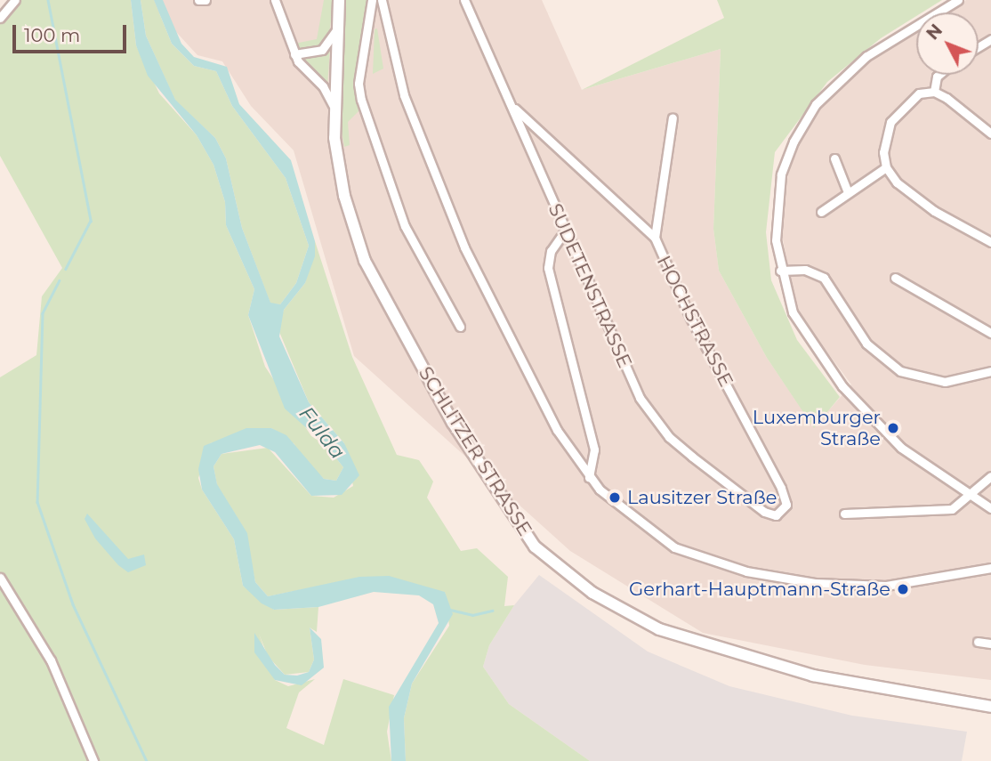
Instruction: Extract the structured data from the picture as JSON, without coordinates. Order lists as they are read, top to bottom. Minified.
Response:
{"streets":{"main road":["SCHLITZER STRASSE"],"street":["SUDETENSTRASSE","HOCHSTRASSE"]},"crossings":[["SUDETENSTRASSE","HOCHSTRASSE"]],"water":["Fulda"],"places":["Luxemburger Straße","Lausitzer Straße","Gerhart-Hauptmann-Straße"],"scale_bar":"100 m","north":"top left"}
